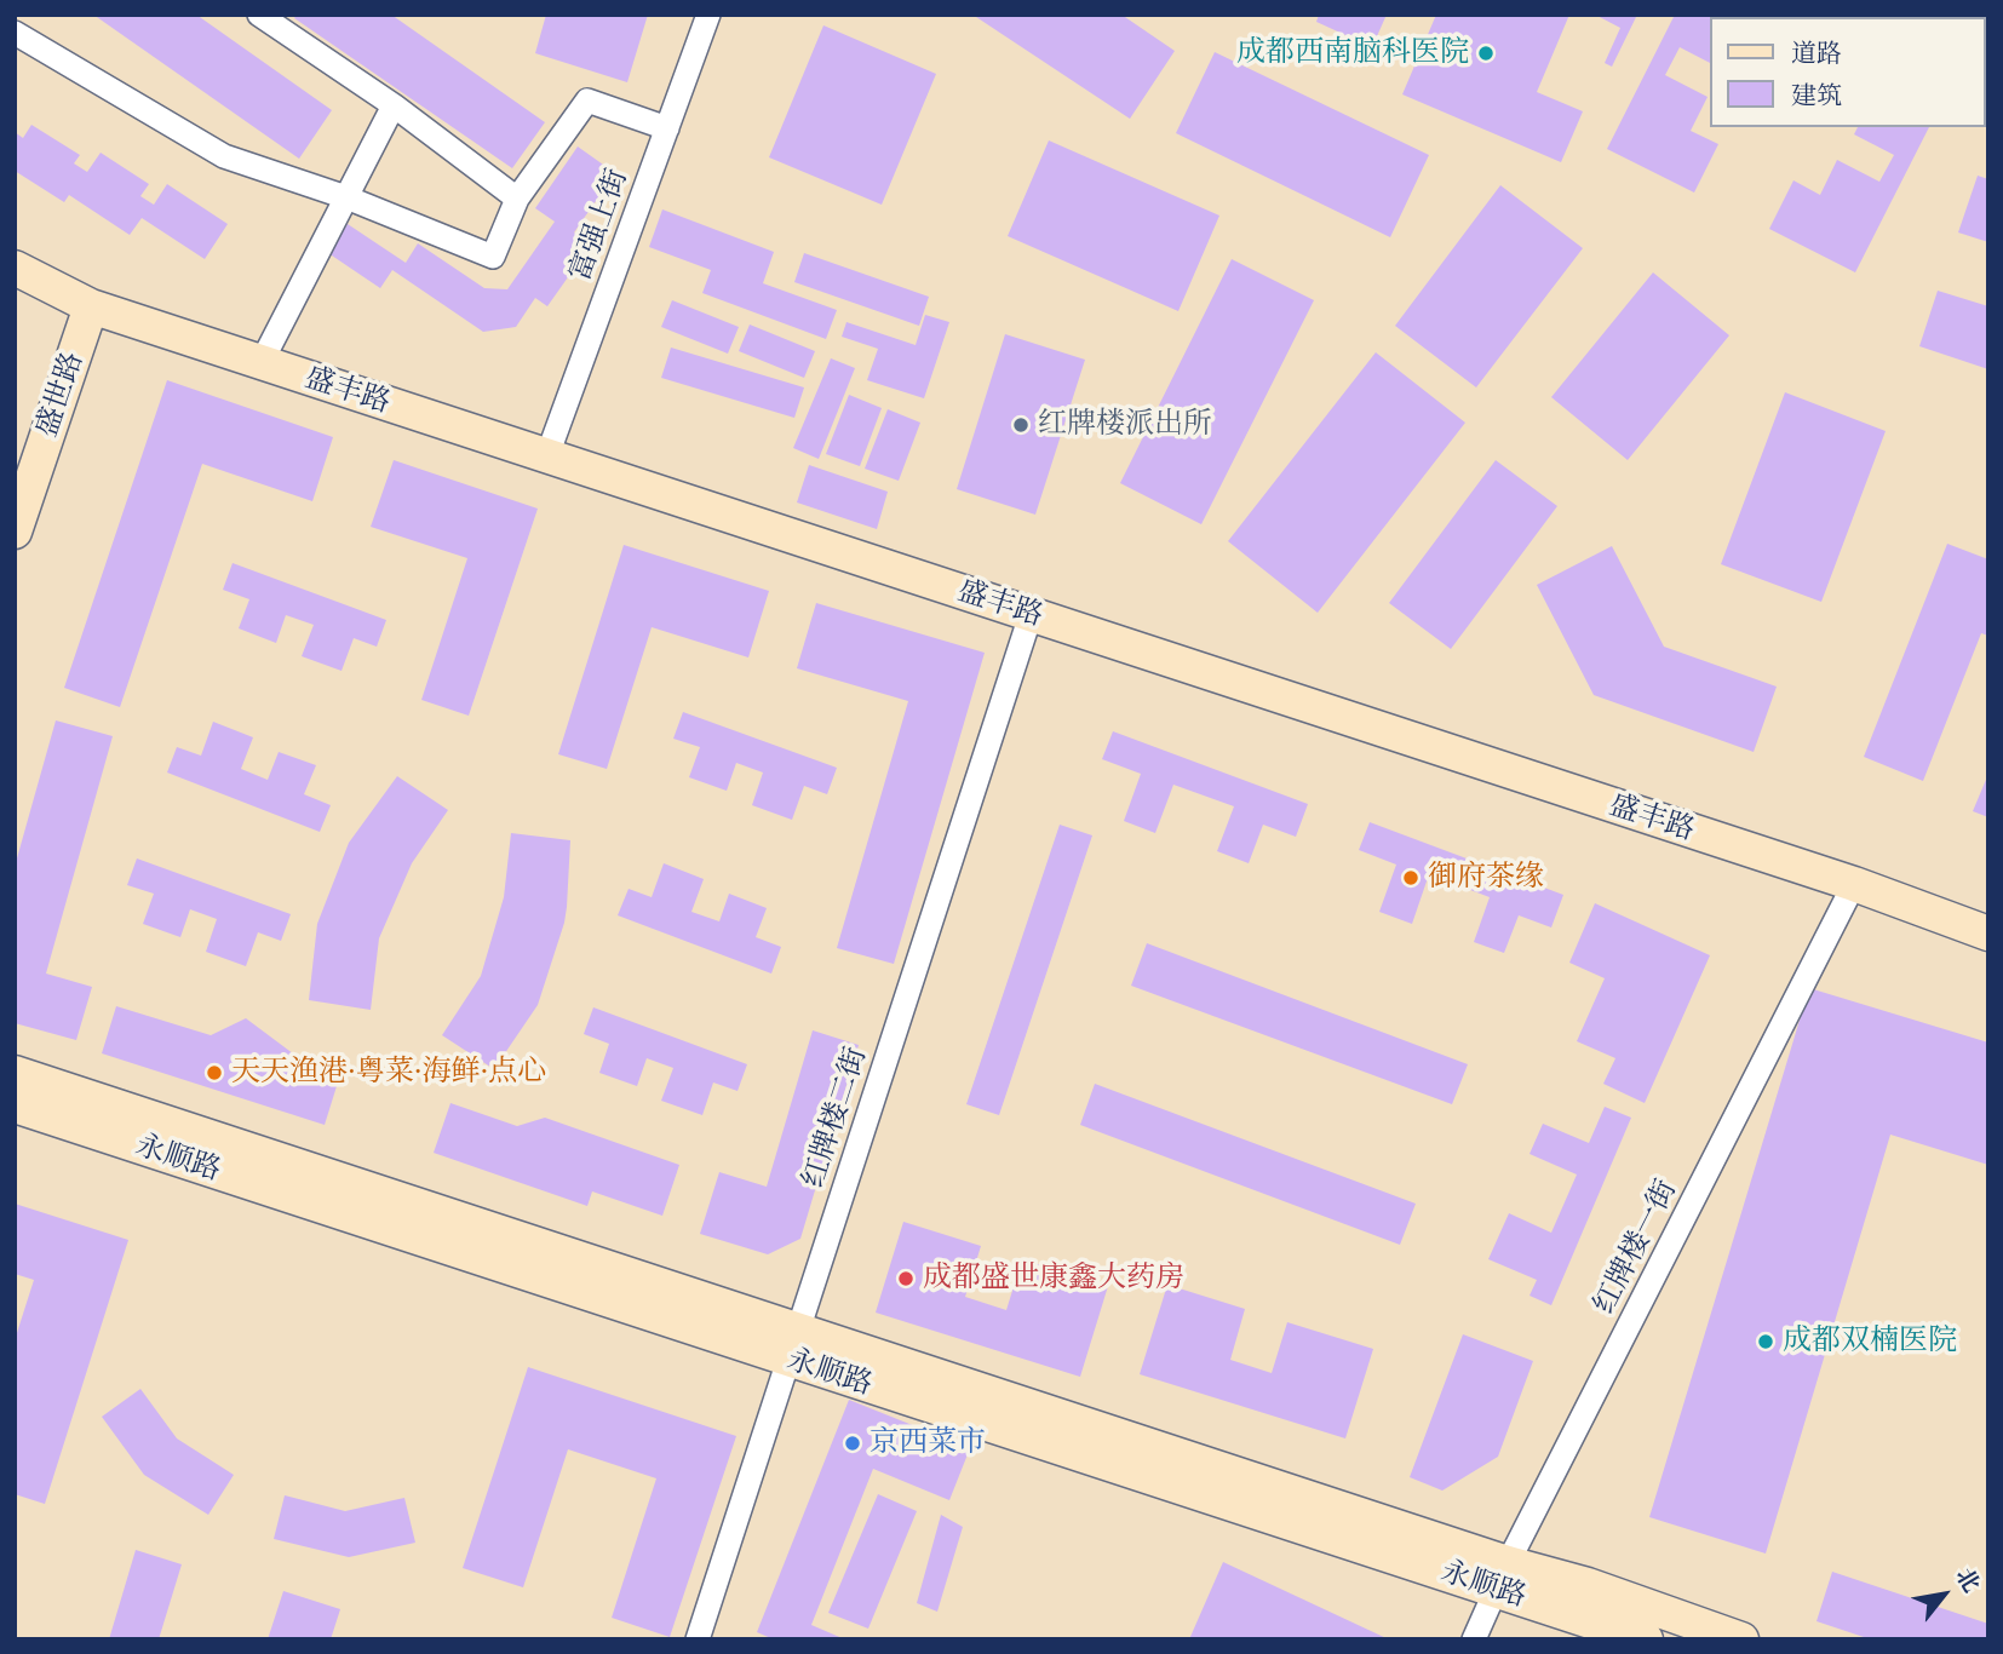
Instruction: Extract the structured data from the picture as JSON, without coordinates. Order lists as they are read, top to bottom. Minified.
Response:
{"streets":{"main road":["盛丰路","盛世路","永顺路"],"street":["富强上街","红牌楼二街","红牌楼一街"]},"crossings":[["富强上街","盛丰路"],["盛丰路","盛世路"],["盛丰路","红牌楼二街"],["盛丰路","红牌楼一街"],["红牌楼二街","永顺路"],["永顺路","红牌楼一街"]],"places":["成都西南脑科医院","红牌楼派出所","御府茶缘","天天渔港·粤菜·海鲜·点心","成都盛世康鑫大药房","成都双楠医院","京西菜市"],"legend":["道路","建筑"],"north":"top right"}
